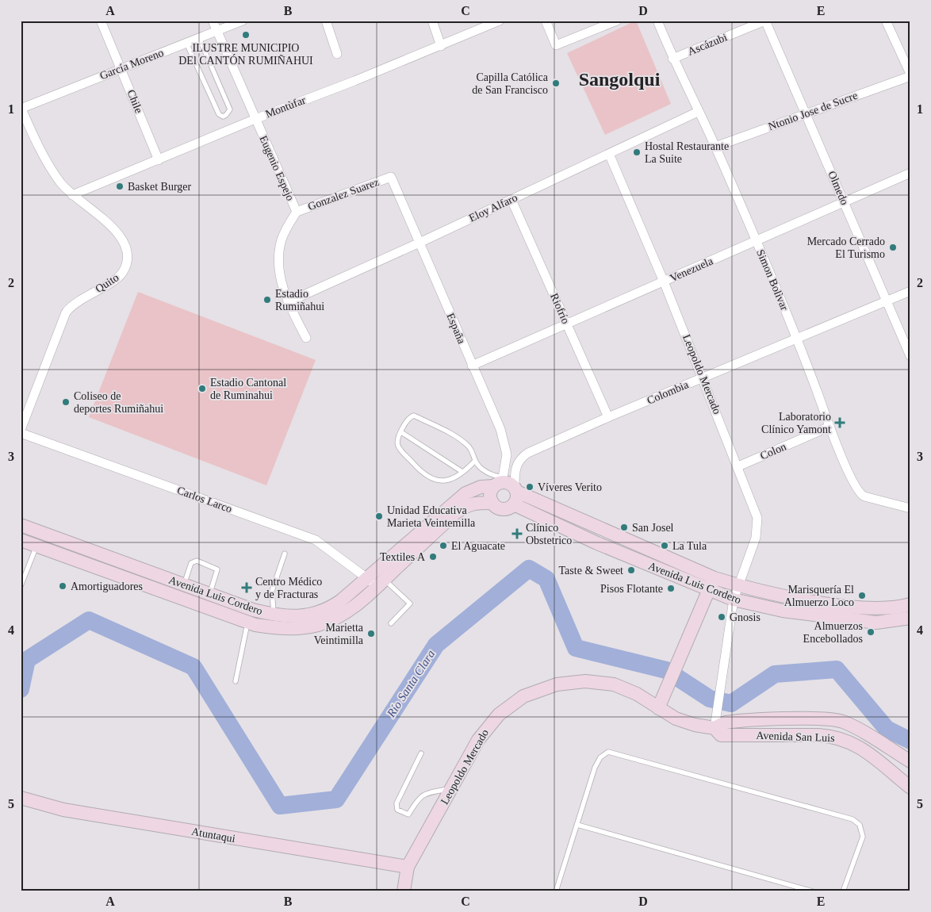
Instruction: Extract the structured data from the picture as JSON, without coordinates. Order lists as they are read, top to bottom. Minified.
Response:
{"streets":{"main road":["Leopoldo Mercado","Avenida Luis Cordero","Avenida San Luis","Atuntaqui"],"street":["Ascázubi","García Moreno","Chile","Montùfar","Ntonio Jose de Sucre","Eugenio Espejo","Olmedo","Gonzalez Suarez","Eloy Alfaro","Venezuela","Simon Bolìvar","Quito","Riofrío","España","Colombia","Colon","Carlos Larco"]},"crossings":[["Ascázubi","Olmedo"],["Ascázubi","Simon Bolìvar"],["García Moreno","Chile"],["García Moreno","Eugenio Espejo"],["García Moreno","Quito"],["Chile","Montùfar"],["Montùfar","Eugenio Espejo"],["Montùfar","Quito"],["Ntonio Jose de Sucre","Olmedo"],["Ntonio Jose de Sucre","Simon Bolìvar"],["Eugenio Espejo","Gonzalez Suarez"],["Eugenio Espejo","Eloy Alfaro"],["Olmedo","Venezuela"],["Olmedo","Colombia"],["Gonzalez Suarez","España"],["Eloy Alfaro","Simon Bolìvar"],["Eloy Alfaro","Riofrío"],["Eloy Alfaro","España"],["Eloy Alfaro","Leopoldo Mercado"],["Venezuela","Simon Bolìvar"],["Venezuela","Riofrío"],["Venezuela","España"],["Venezuela","Leopoldo Mercado"],["Simon Bolìvar","Colombia"],["Simon Bolìvar","Colon"],["Riofrío","Colombia"],["España","Colombia"],["España","Avenida Luis Cordero"],["Leopoldo Mercado","Colombia"],["Leopoldo Mercado","Colon"],["Leopoldo Mercado","Avenida Luis Cordero"],["Leopoldo Mercado","Avenida San Luis"],["Leopoldo Mercado","Atuntaqui"],["Colombia","Avenida Luis Cordero"],["Carlos Larco","Avenida Luis Cordero"]],"districts":["Sangolqui"],"water":["Río Santa Clara"],"places":{"other":["ILUSTRE MUNICIPIO DEl CANTÓN RUMIÑAHUI","Capilla Católica de San Francisco","Hostal Restaurante La Suite","Basket Burger","Mercado Cerrado El Turismo","Estadio Rumiñahui","Estadio Cantonal de Ruminahui","Coliseo de deportes Rumiñahui","Víveres Verito","Unidad Educativa Marieta Veintemilla","San Josel","El Aguacate","La Tula","Textiles A","Taste & Sweet","Amortiguadores","Pisos Flotante","Marisquería El Almuerzo Loco","Gnosis","Almuerzos Encebollados","Marietta Veintimilla"],"health":["Laboratorio Clínico Yamont","Clínico Obstetrico","Centro Médico y de Fracturas"]},"grid":{"columns":["A","B","C","D","E"],"rows":["1","2","3","4","5"]}}
